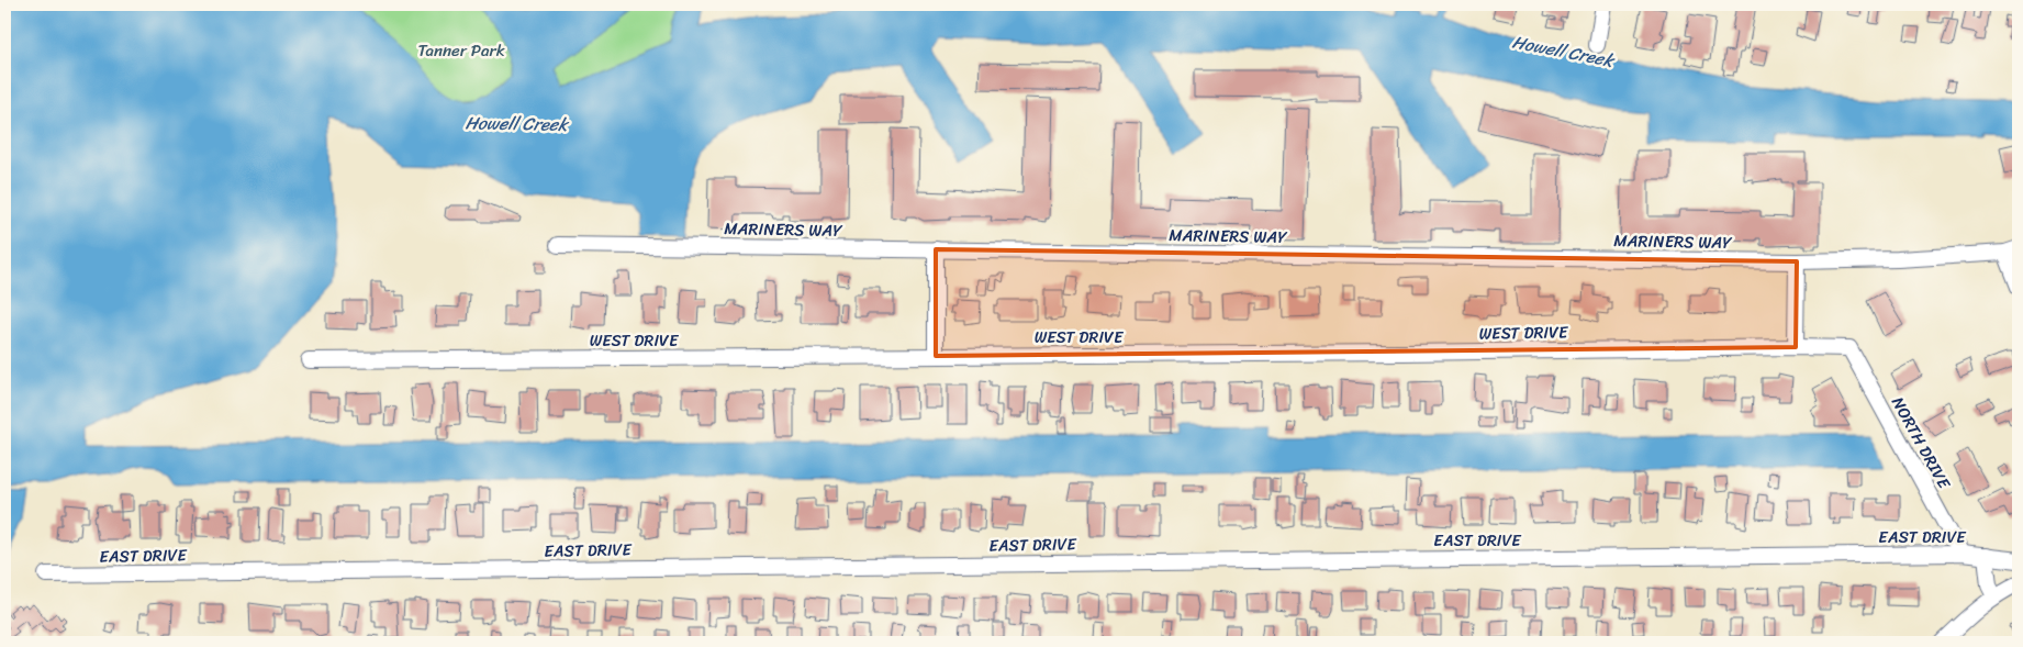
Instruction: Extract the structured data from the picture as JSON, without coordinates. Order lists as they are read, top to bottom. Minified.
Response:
{"streets":{"street":["MARINERS WAY","WEST DRIVE","NORTH DRIVE","EAST DRIVE"]},"crossings":[["WEST DRIVE","NORTH DRIVE"],["NORTH DRIVE","EAST DRIVE"]],"water":["Howell Creek"],"parks":["Tanner Park"]}
